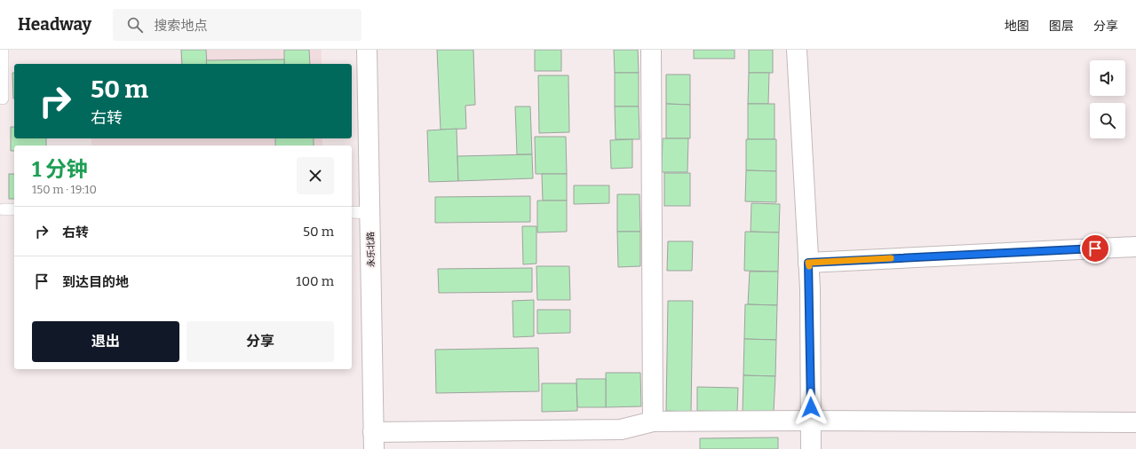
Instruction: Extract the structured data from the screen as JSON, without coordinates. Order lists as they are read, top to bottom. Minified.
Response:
{"streets":{"street":["永乐北路"]},"page":{"header":"Headway","search":"搜索地点","nav":["地图","图层","分享"],"turn":["50 m","右转"],"heading":["1 分钟","150 m · 19:10"],"list":[{"name":"右转","value":"50 m"},{"name":"到达目的地","value":"100 m"}],"buttons":["退出","分享"]}}
